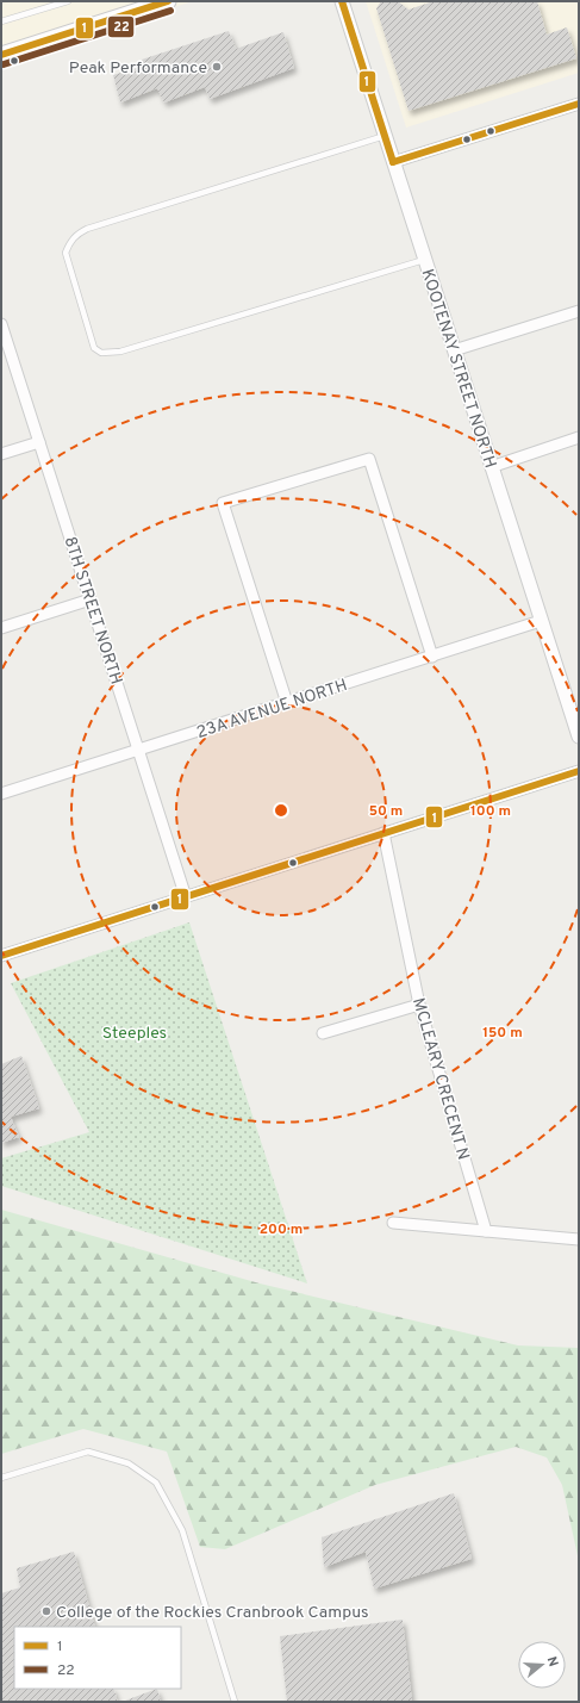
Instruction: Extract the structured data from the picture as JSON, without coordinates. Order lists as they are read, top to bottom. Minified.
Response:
{"streets":{"street":["KOOTENAY STREET NORTH","8TH STREET NORTH","23A AVENUE NORTH","MCLEARY CRECENT N"]},"crossings":[["KOOTENAY STREET NORTH","23A AVENUE NORTH"],["8TH STREET NORTH","23A AVENUE NORTH"]],"parks":["Steeples"],"places":["Peak Performance","College of the Rockies Cranbrook Campus"],"lines":["transit line 1","transit line 22"],"legend":["1","22"],"north":"right","rings":["50 m","100 m","150 m","200 m"]}
